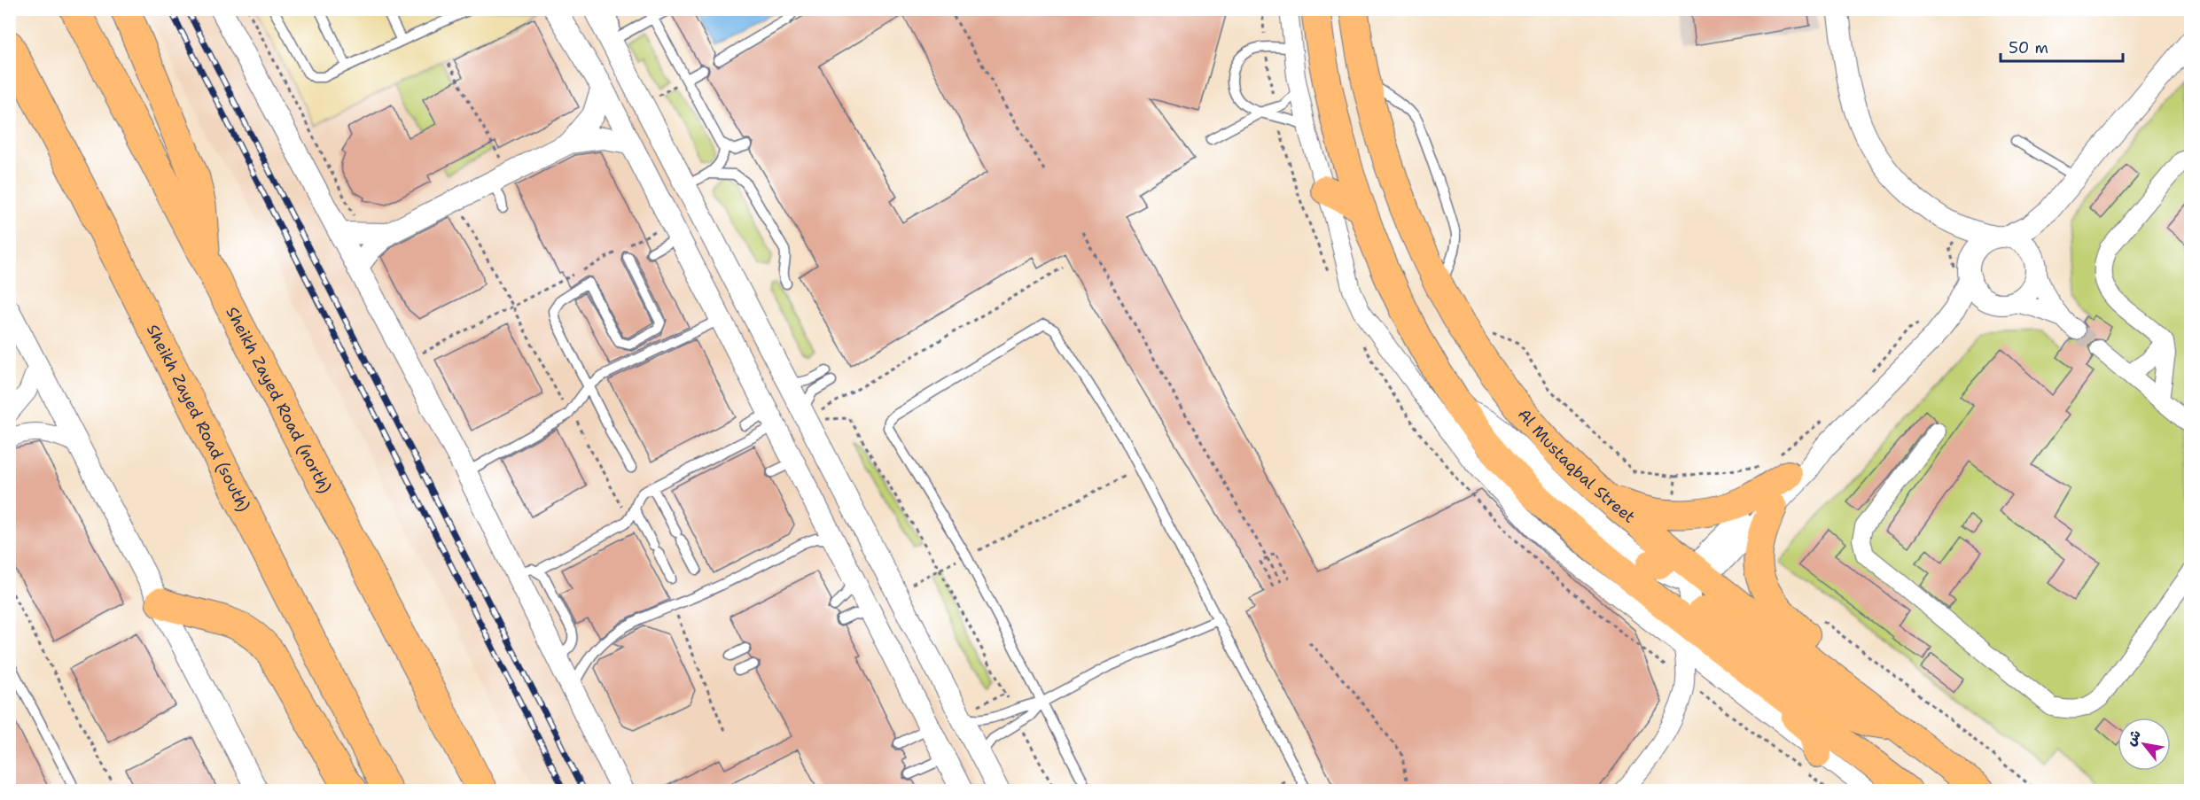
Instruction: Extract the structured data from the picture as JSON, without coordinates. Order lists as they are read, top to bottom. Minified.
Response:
{"streets":{"highway":["Sheikh Zayed Road (north)","Sheikh Zayed Road (south)"],"main road":["Al Mustaqbal Street"]},"scale_bar":"50 m","north":"top left"}
